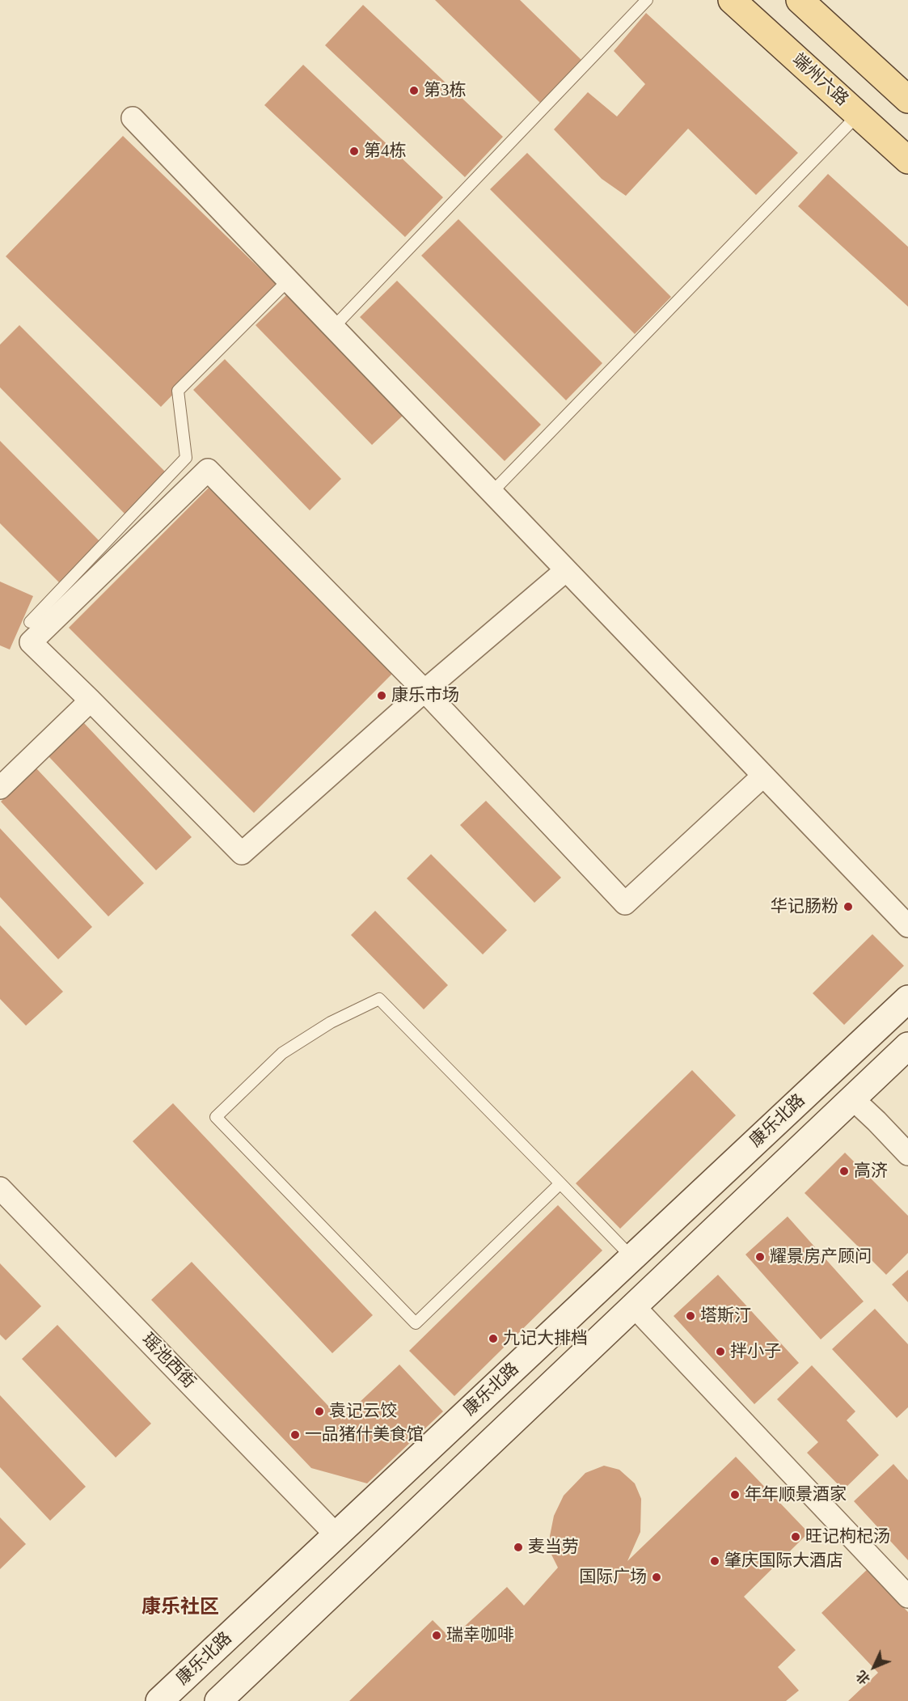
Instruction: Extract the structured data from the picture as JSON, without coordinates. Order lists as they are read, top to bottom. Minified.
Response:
{"streets":{"main road":["端州六路","康乐北路"],"street":["瑶池西街"]},"crossings":[["康乐北路","瑶池西街"]],"districts":["康乐社区"],"places":["第3栋","第4栋","康乐市场","华记肠粉","高济","耀景房产顾问","塔斯汀","九记大排档","拌小子","袁记云饺","一品猪什美食馆","年年顺景酒家","旺记枸杞汤","麦当劳","肇庆国际大酒店","国际广场","瑞幸咖啡"],"north":"bottom left"}
